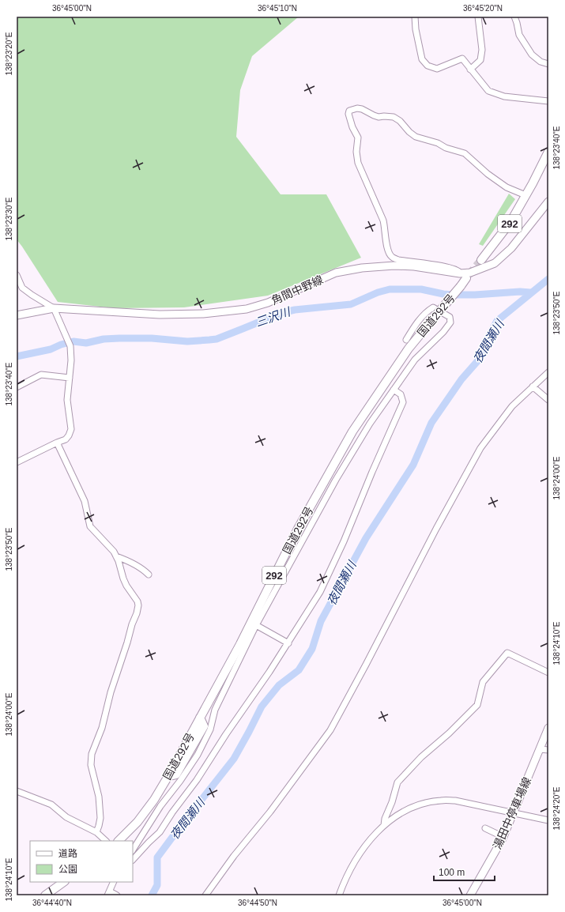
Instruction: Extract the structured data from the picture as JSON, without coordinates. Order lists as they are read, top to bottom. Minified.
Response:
{"streets":{"highway":["292","国道292号"],"main road":["角間中野線","湯田中停車場線"]},"crossings":[["角間中野線","国道292号"]],"water":["三沢川","夜間瀬川"],"legend":["道路","公園"],"scale_bar":"100 m","coordinates":["36°45'00\"N","36°45'10\"N","36°45'20\"N","138°23'20\"E","138°23'40\"E","138°23'30\"E","138°23'50\"E","138°24'00\"E","138°24'10\"E","138°24'20\"E","36°44'40\"N","36°44'50\"N"]}
